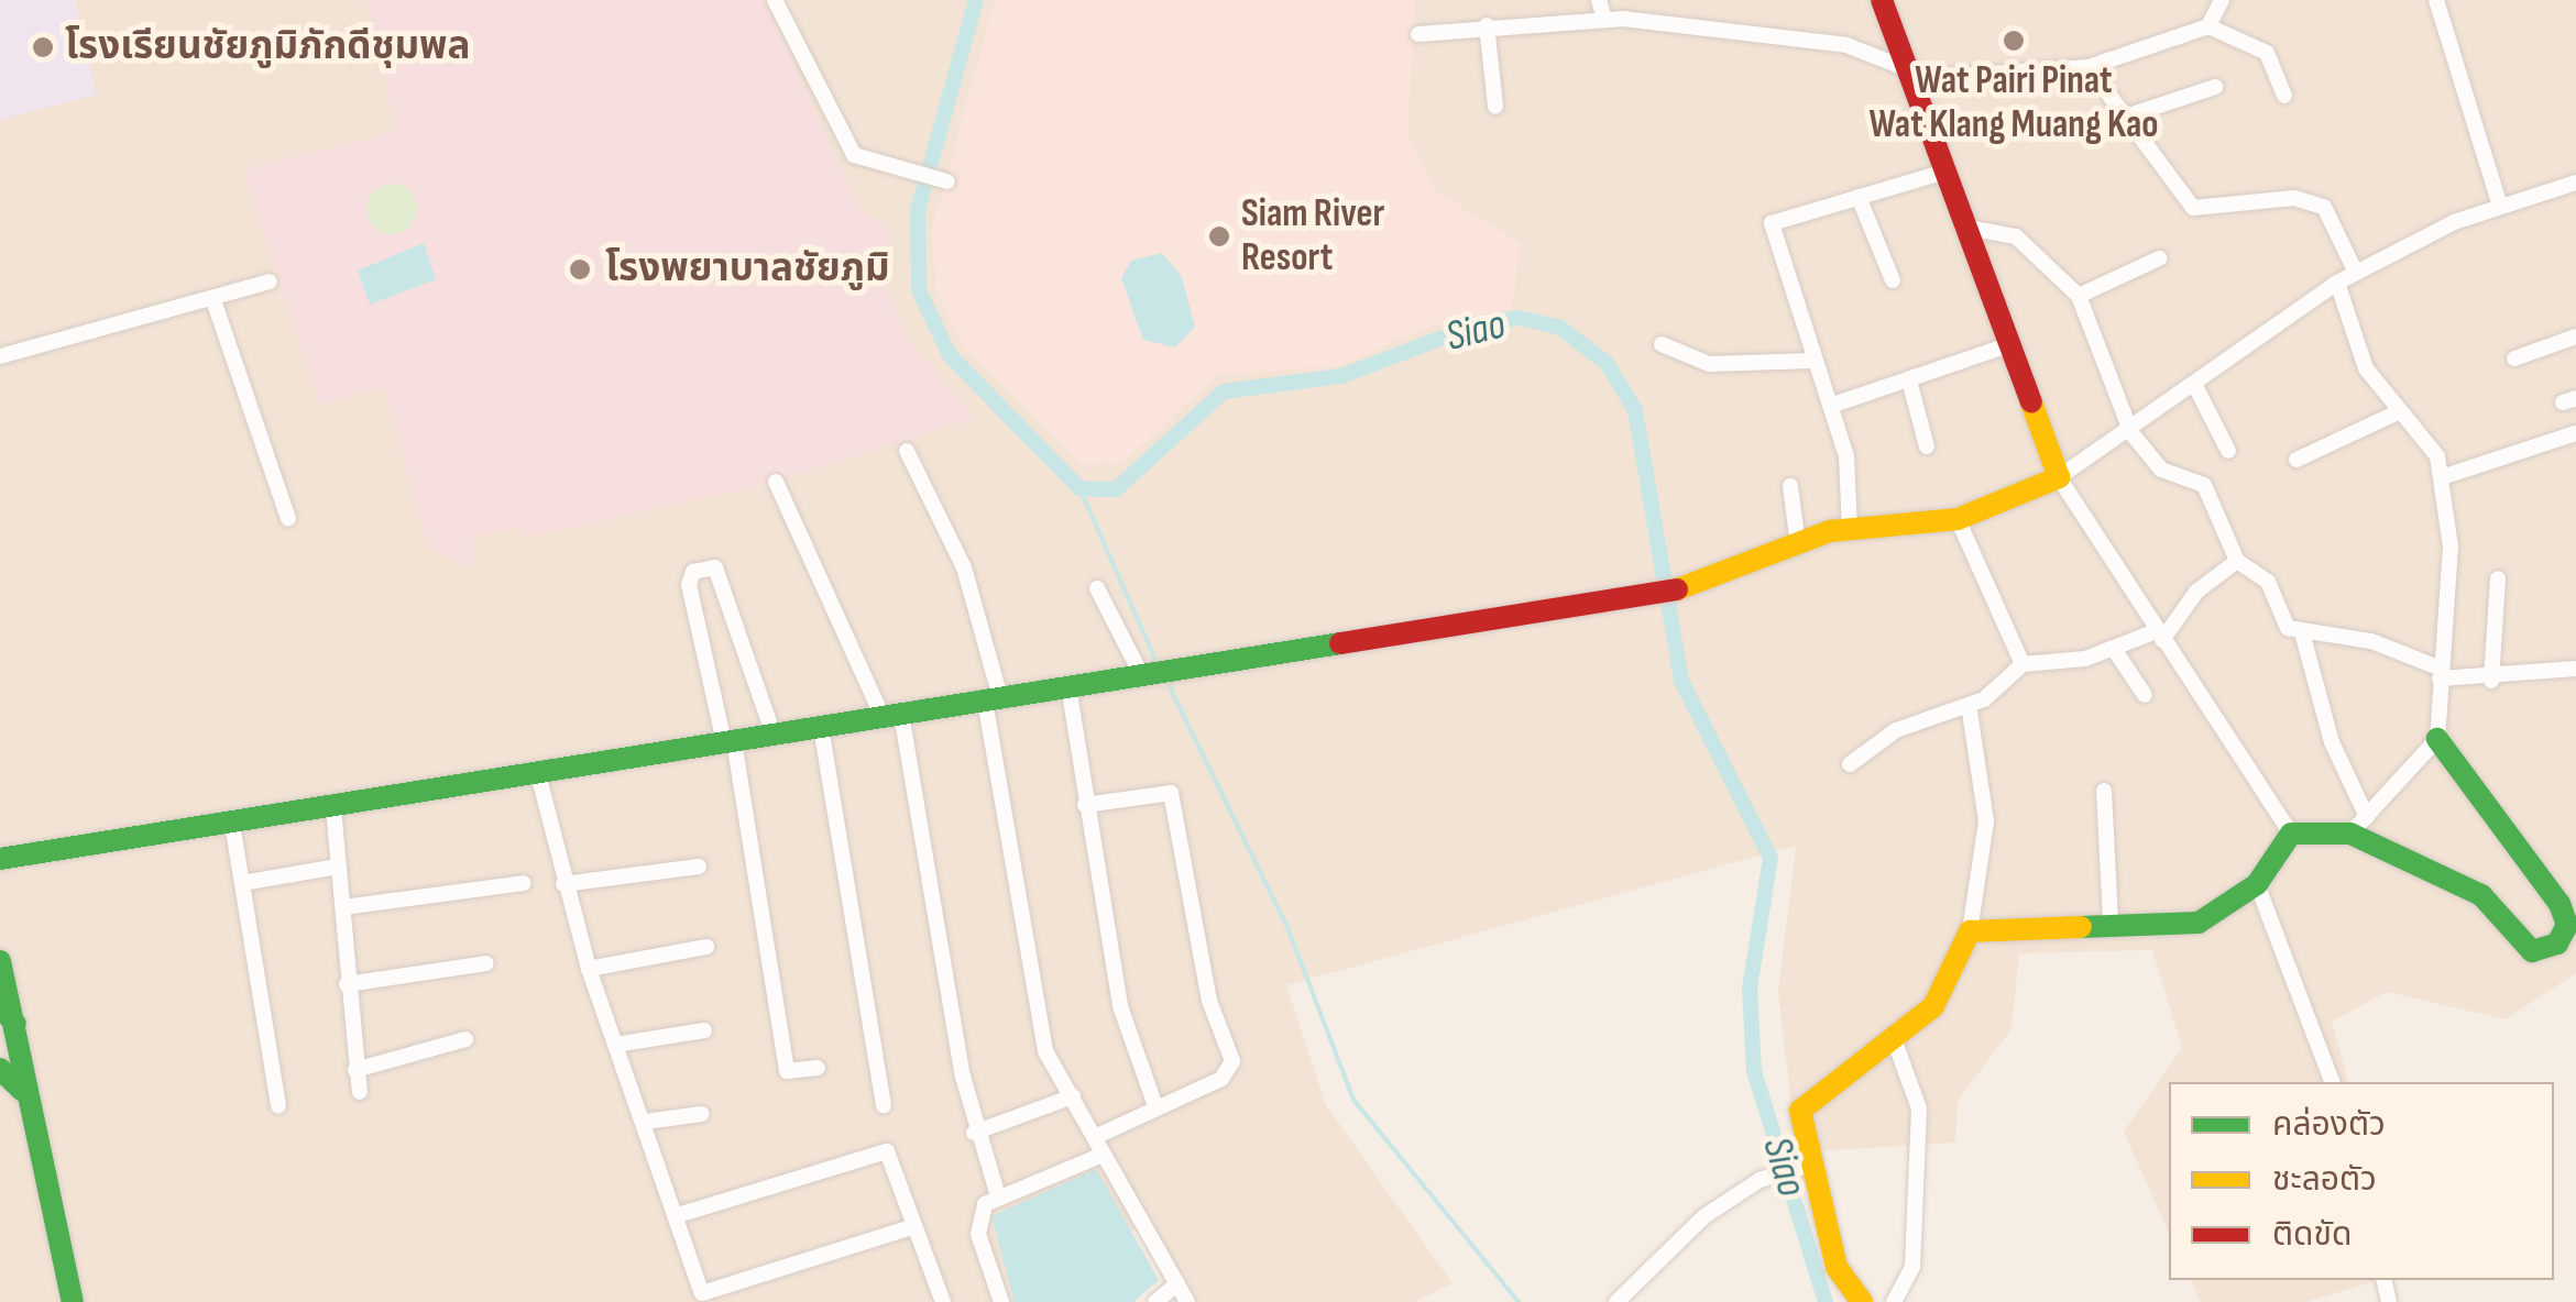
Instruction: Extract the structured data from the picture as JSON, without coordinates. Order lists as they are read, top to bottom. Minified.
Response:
{"water":["Siao"],"places":["Wat Pairi Pinat Wat Klang Muang Kao","โรงเรียนชัยภูมิภักดีชุมพล","Siam River Resort","โรงพยาบาลชัยภูมิ"],"legend":["คล่องตัว","ชะลอตัว","ติดขัด"]}
